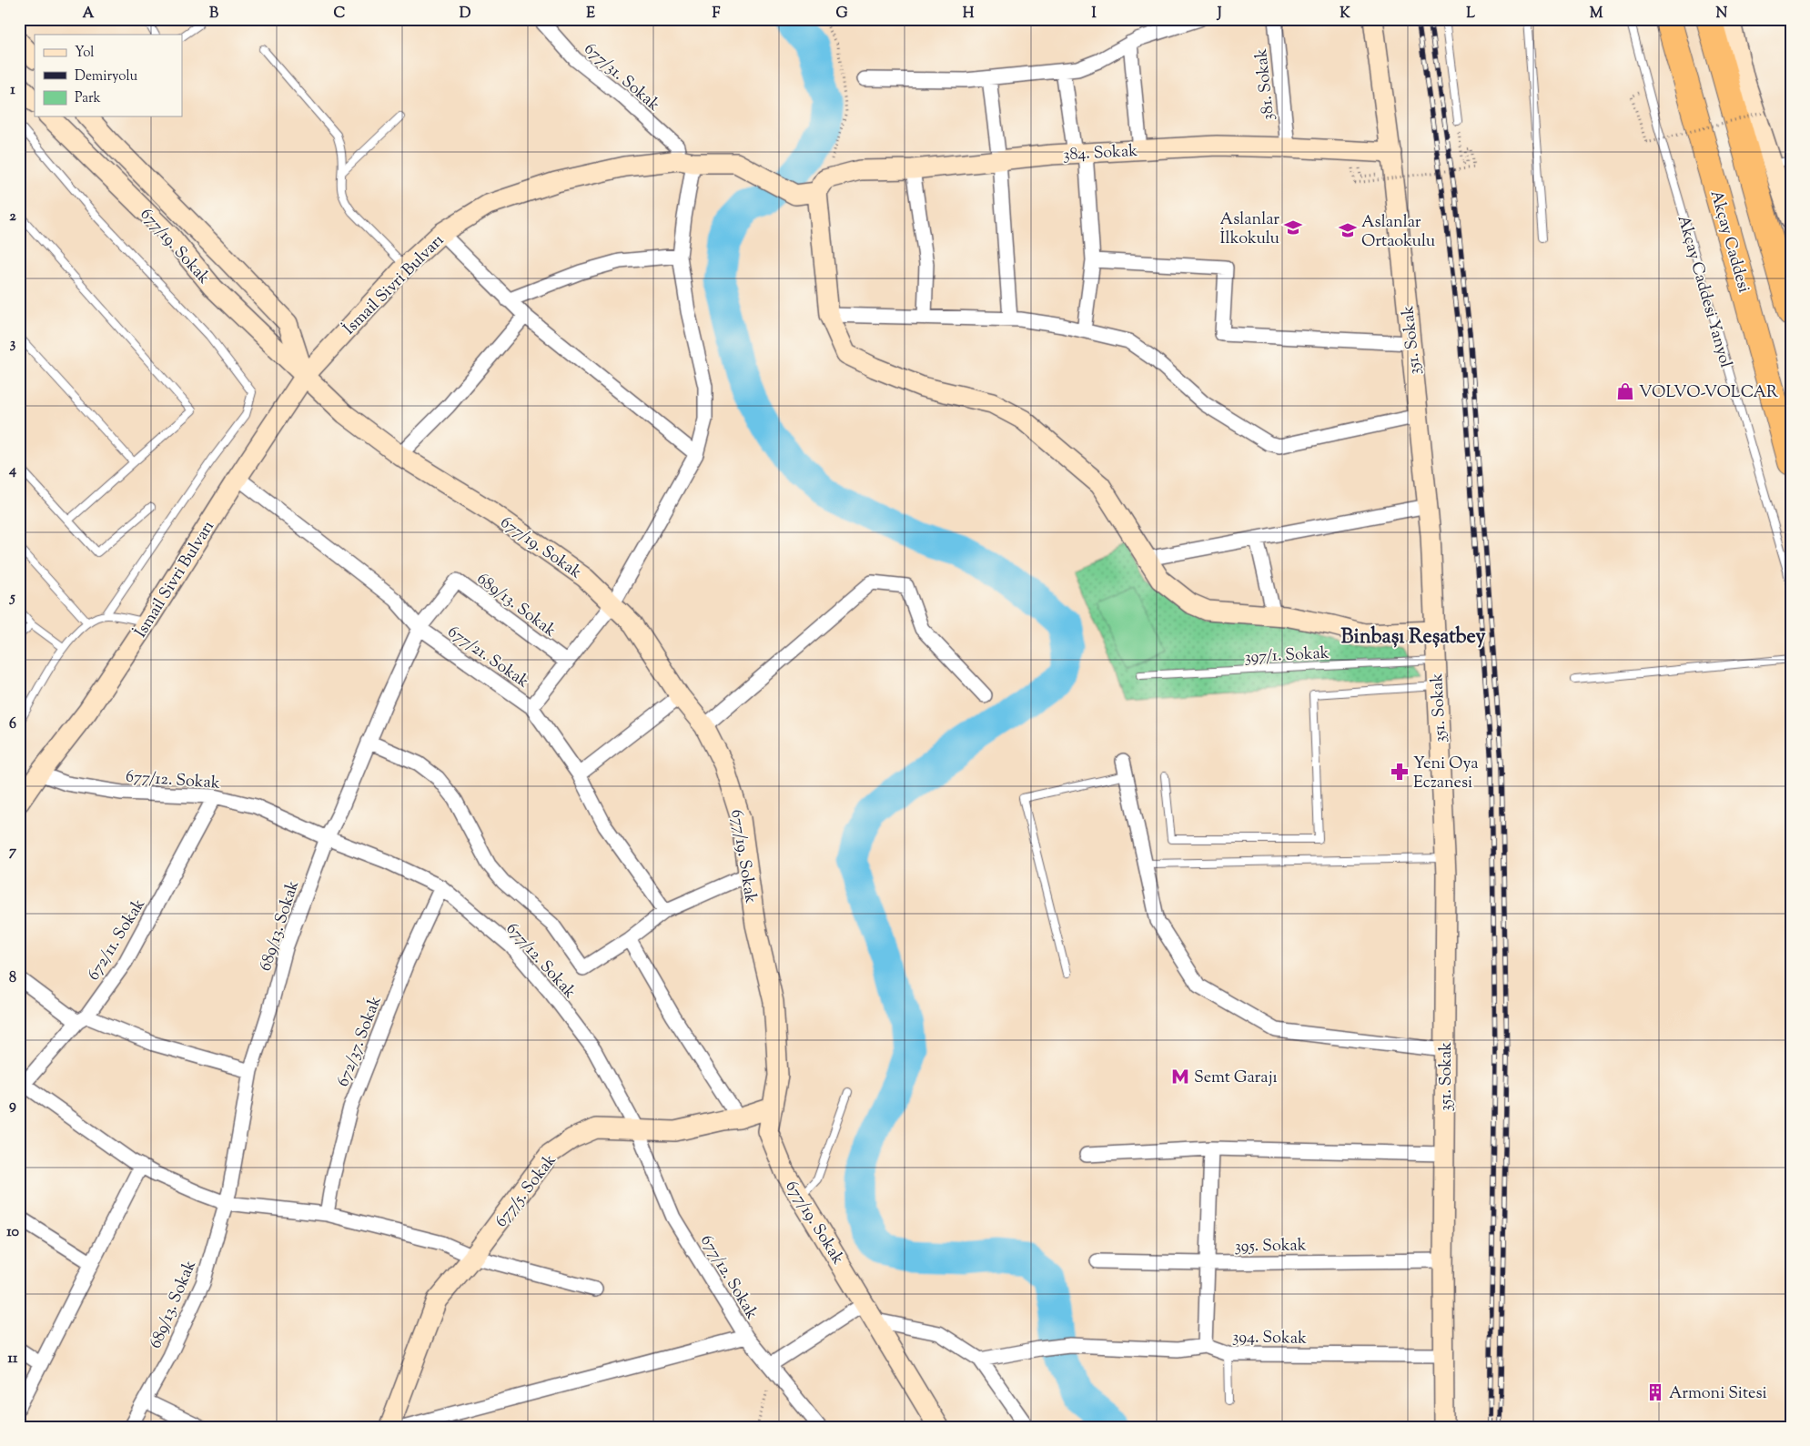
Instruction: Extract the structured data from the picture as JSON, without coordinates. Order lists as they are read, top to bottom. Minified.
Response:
{"streets":{"highway":["Akçay Caddesi"],"street":["677/31. Sokak","381. Sokak","384. Sokak","677/19. Sokak","İsmail Sivri Bulvarı","351. Sokak","689/13. Sokak","677/21. Sokak","677/12. Sokak","672/11. Sokak","672/37. Sokak","677/5. Sokak","395. Sokak","394. Sokak"],"lane":["Akçay Caddesi Yanyol","397/1. Sokak"]},"crossings":[["677/31. Sokak","İsmail Sivri Bulvarı"],["381. Sokak","384. Sokak"],["384. Sokak","İsmail Sivri Bulvarı"],["384. Sokak","351. Sokak"],["677/19. Sokak","İsmail Sivri Bulvarı"],["677/19. Sokak","677/5. Sokak"],["İsmail Sivri Bulvarı","677/21. Sokak"],["İsmail Sivri Bulvarı","677/12. Sokak"],["351. Sokak","397/1. Sokak"],["351. Sokak","395. Sokak"],["351. Sokak","394. Sokak"],["689/13. Sokak","677/21. Sokak"],["689/13. Sokak","677/12. Sokak"],["677/12. Sokak","672/11. Sokak"],["677/12. Sokak","672/37. Sokak"],["677/12. Sokak","677/5. Sokak"]],"districts":["Binbaşı Reşatbey"],"places":{"school or university":["Aslanlar İlkokulu","Aslanlar Ortaokulu"],"shop":["VOLVO-VOLCAR"],"pharmacy":["Yeni Oya Eczanesi"],"metro station":["Semt Garajı"],"building":["Armoni Sitesi"]},"legend":["Yol","Demiryolu","Park"],"grid":{"columns":["A","B","C","D","E","F","G","H","I","J","K","L","M","N"],"rows":["1","2","3","4","5","6","7","8","9","10","11"]}}
